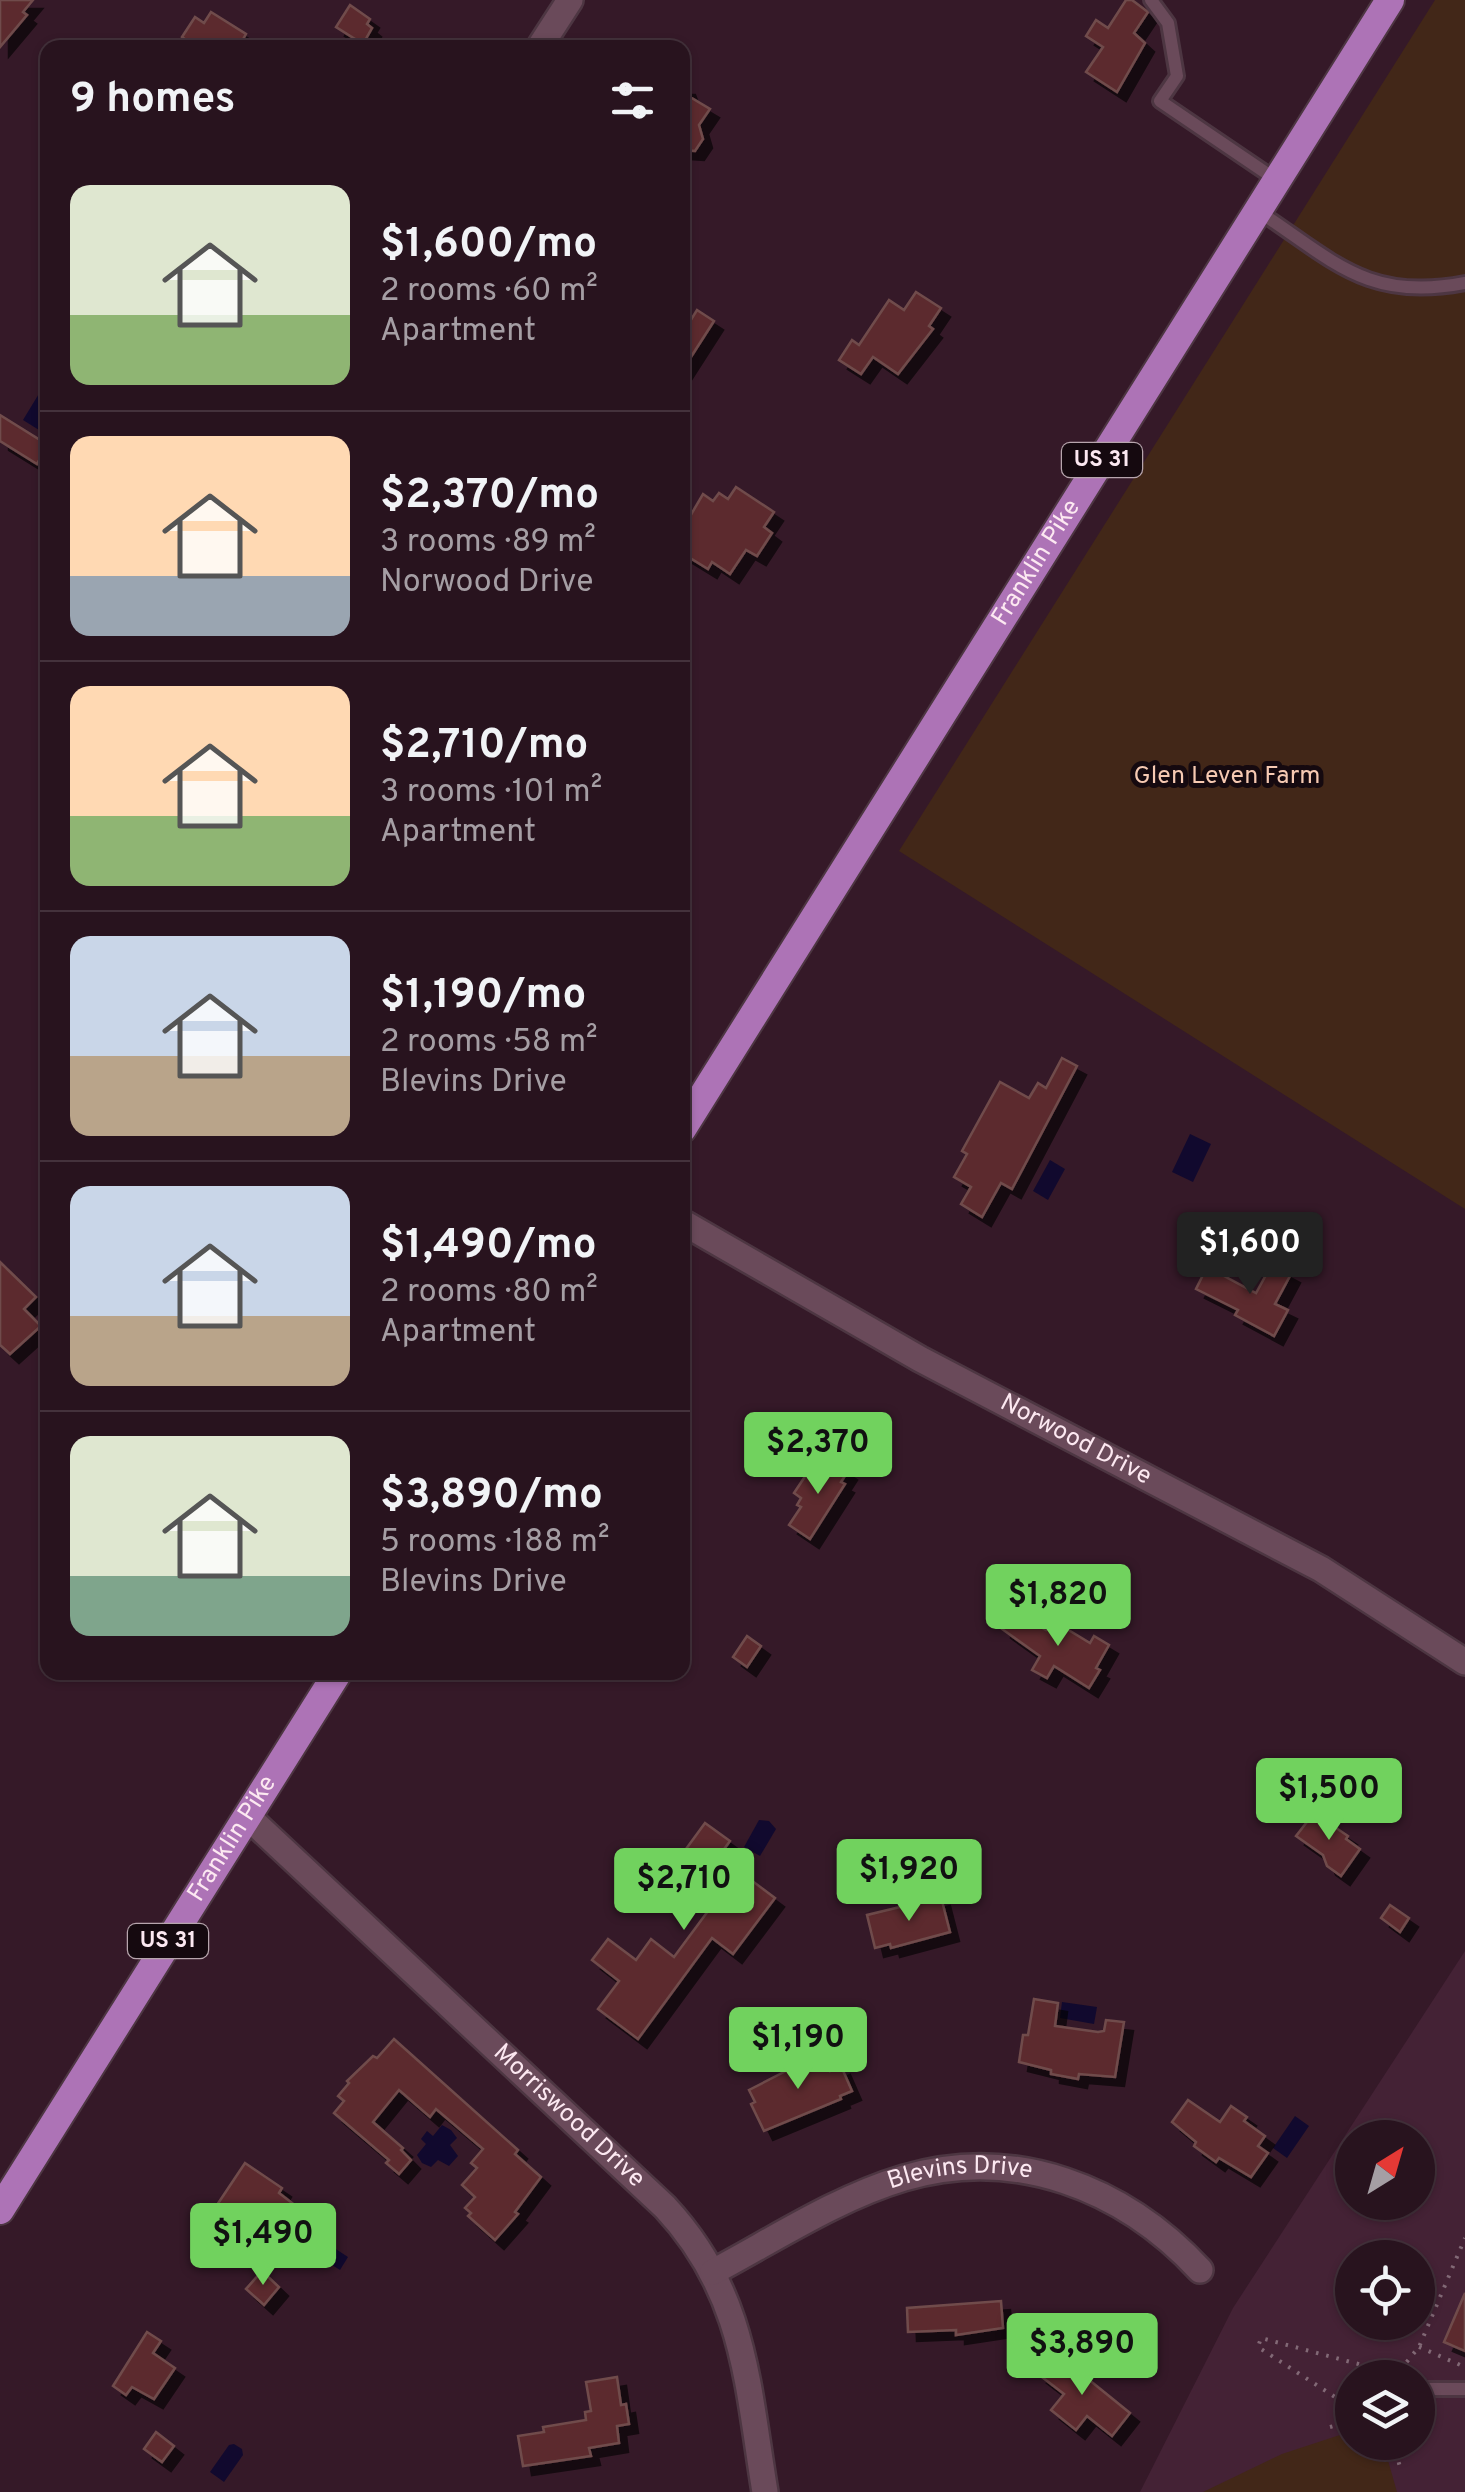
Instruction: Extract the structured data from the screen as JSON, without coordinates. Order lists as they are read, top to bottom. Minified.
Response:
{"streets":{"main road":["US 31","Franklin Pike"],"street":["Norwood Drive","Morriswood Drive","Blevins Drive"]},"crossings":[["Franklin Pike","Morriswood Drive"],["Morriswood Drive","Blevins Drive"]],"parks":["Glen Leven Farm"],"north":"top right","page":{"heading":"9 homes","list":[{"name":"$1,600/mo","note":"2 rooms · 60 m² · Apartment"},{"name":"$2,370/mo","note":"3 rooms · 89 m² · Norwood Drive"},{"name":"$2,710/mo","note":"3 rooms · 101 m² · Apartment"},{"name":"$1,190/mo","note":"2 rooms · 58 m² · Blevins Drive"},{"name":"$1,490/mo","note":"2 rooms · 80 m² · Apartment"},{"name":"$3,890/mo","note":"5 rooms · 188 m² · Blevins Drive"}],"price":["$1,600","$2,370","$1,820","$1,500","$1,920","$2,710","$1,190","$1,490","$3,890"]}}
